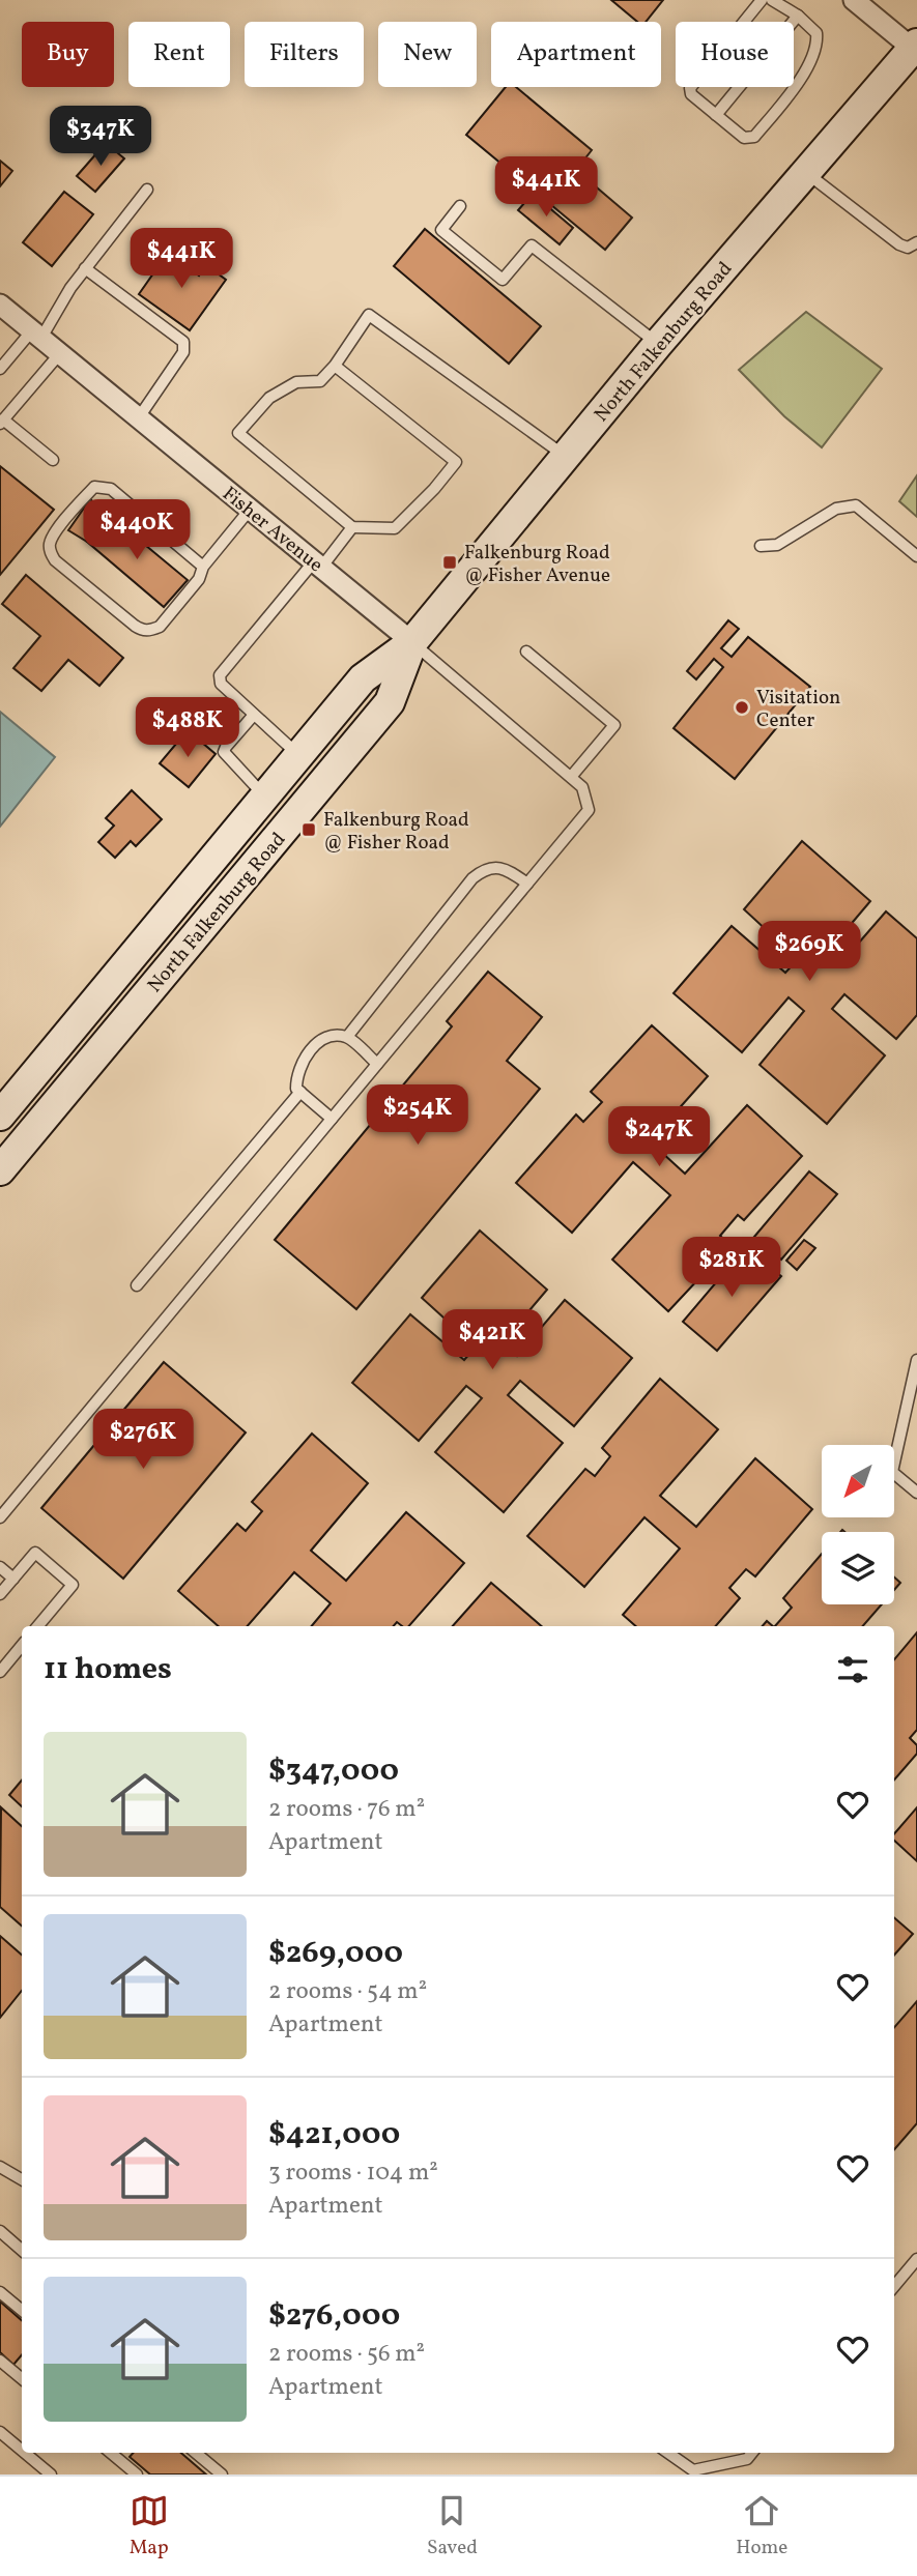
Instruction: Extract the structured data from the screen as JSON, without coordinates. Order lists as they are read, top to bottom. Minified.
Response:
{"streets":{"street":["North Falkenburg Road","Fisher Avenue"]},"crossings":[["North Falkenburg Road","Fisher Avenue"]],"places":{"transit":["Falkenburg Road @ Fisher Avenue","Falkenburg Road @ Fisher Road"],"other":["Visitation Center"]},"north":"bottom left","page":{"chip":["Buy","Rent","Filters","New","Apartment","House"],"price":["$347K","$441K","$441K","$440K","$488K","$269K","$254K","$247K","$281K","$421K","$276K"],"heading":"11 homes","list":[{"name":"$347,000","note":"2 rooms · 76 m² · Apartment"},{"name":"$269,000","note":"2 rooms · 54 m² · Apartment"},{"name":"$421,000","note":"3 rooms · 104 m² · Apartment"},{"name":"$276,000","note":"2 rooms · 56 m² · Apartment"}],"tabs":["Map","Saved","Home"]}}
